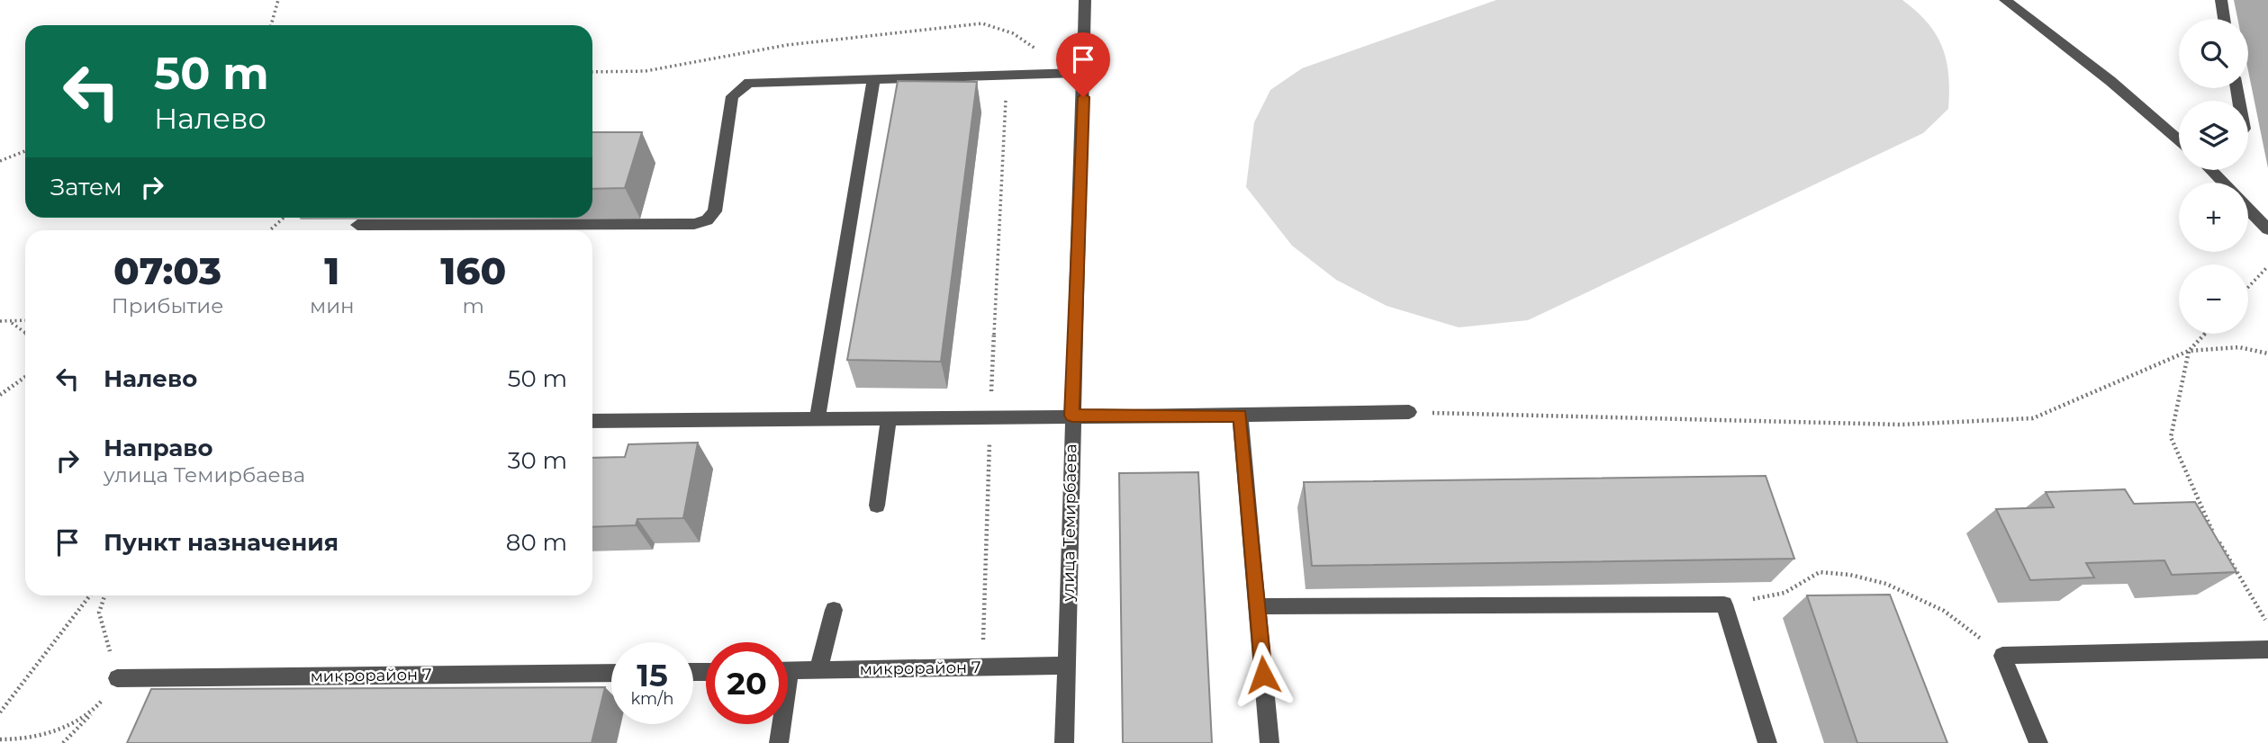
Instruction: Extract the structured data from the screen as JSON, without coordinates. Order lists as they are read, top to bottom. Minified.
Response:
{"streets":{"street":["улица Темирбаева","микрорайон 7"]},"crossings":[["улица Темирбаева","микрорайон 7"]],"page":{"map_buttons":["+","−"],"turn":["50 m","Налево"],"then":"Затем","eta":["07:03","Прибытие","1","мин","160","m"],"list":[{"name":"Налево","value":"50 m"},{"name":"Направо","note":"улица Темирбаева","value":"30 m"},{"name":"Пункт назначения","value":"80 m"}],"speed":"15 km/h","limit":"20"}}
